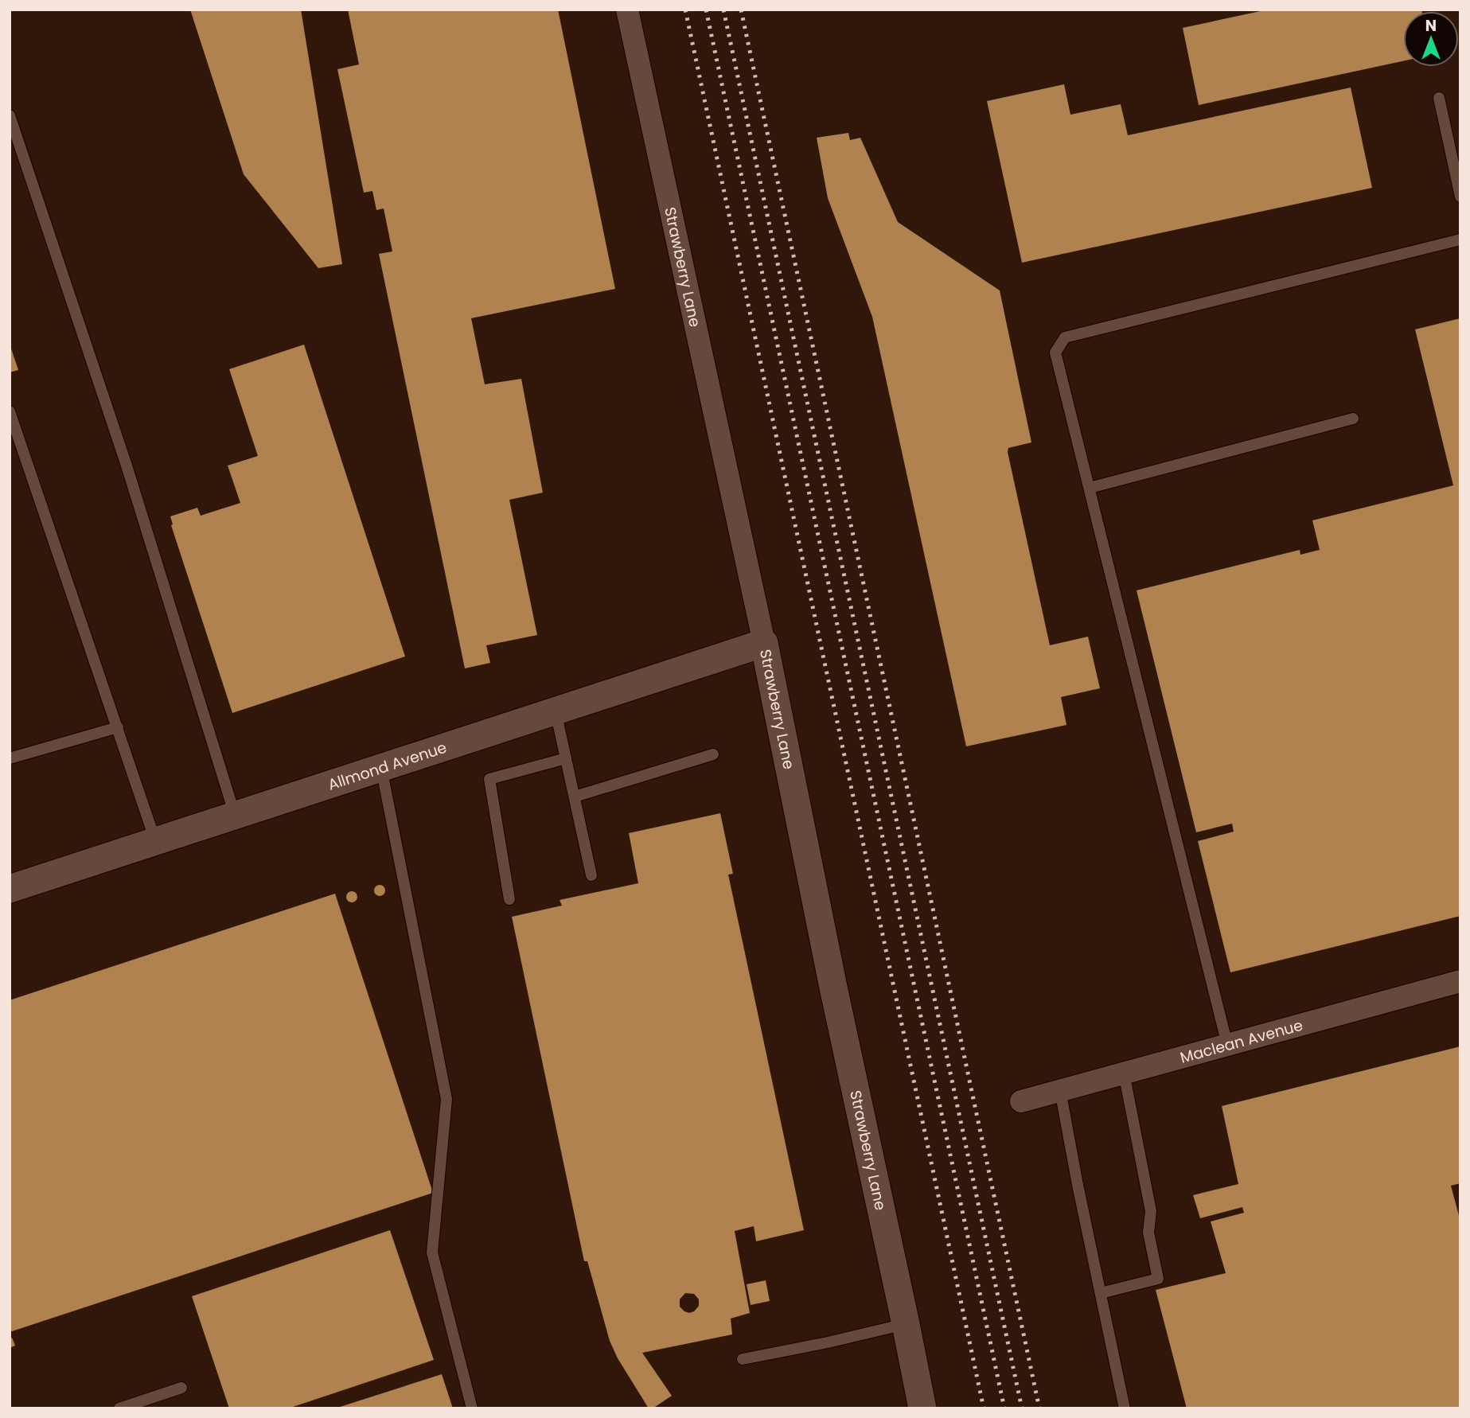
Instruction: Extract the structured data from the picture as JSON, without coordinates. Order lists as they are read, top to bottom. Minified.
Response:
{"streets":{"street":["Strawberry Lane","Allmond Avenue","Maclean Avenue"]},"crossings":[["Strawberry Lane","Allmond Avenue"]],"north":"top"}
